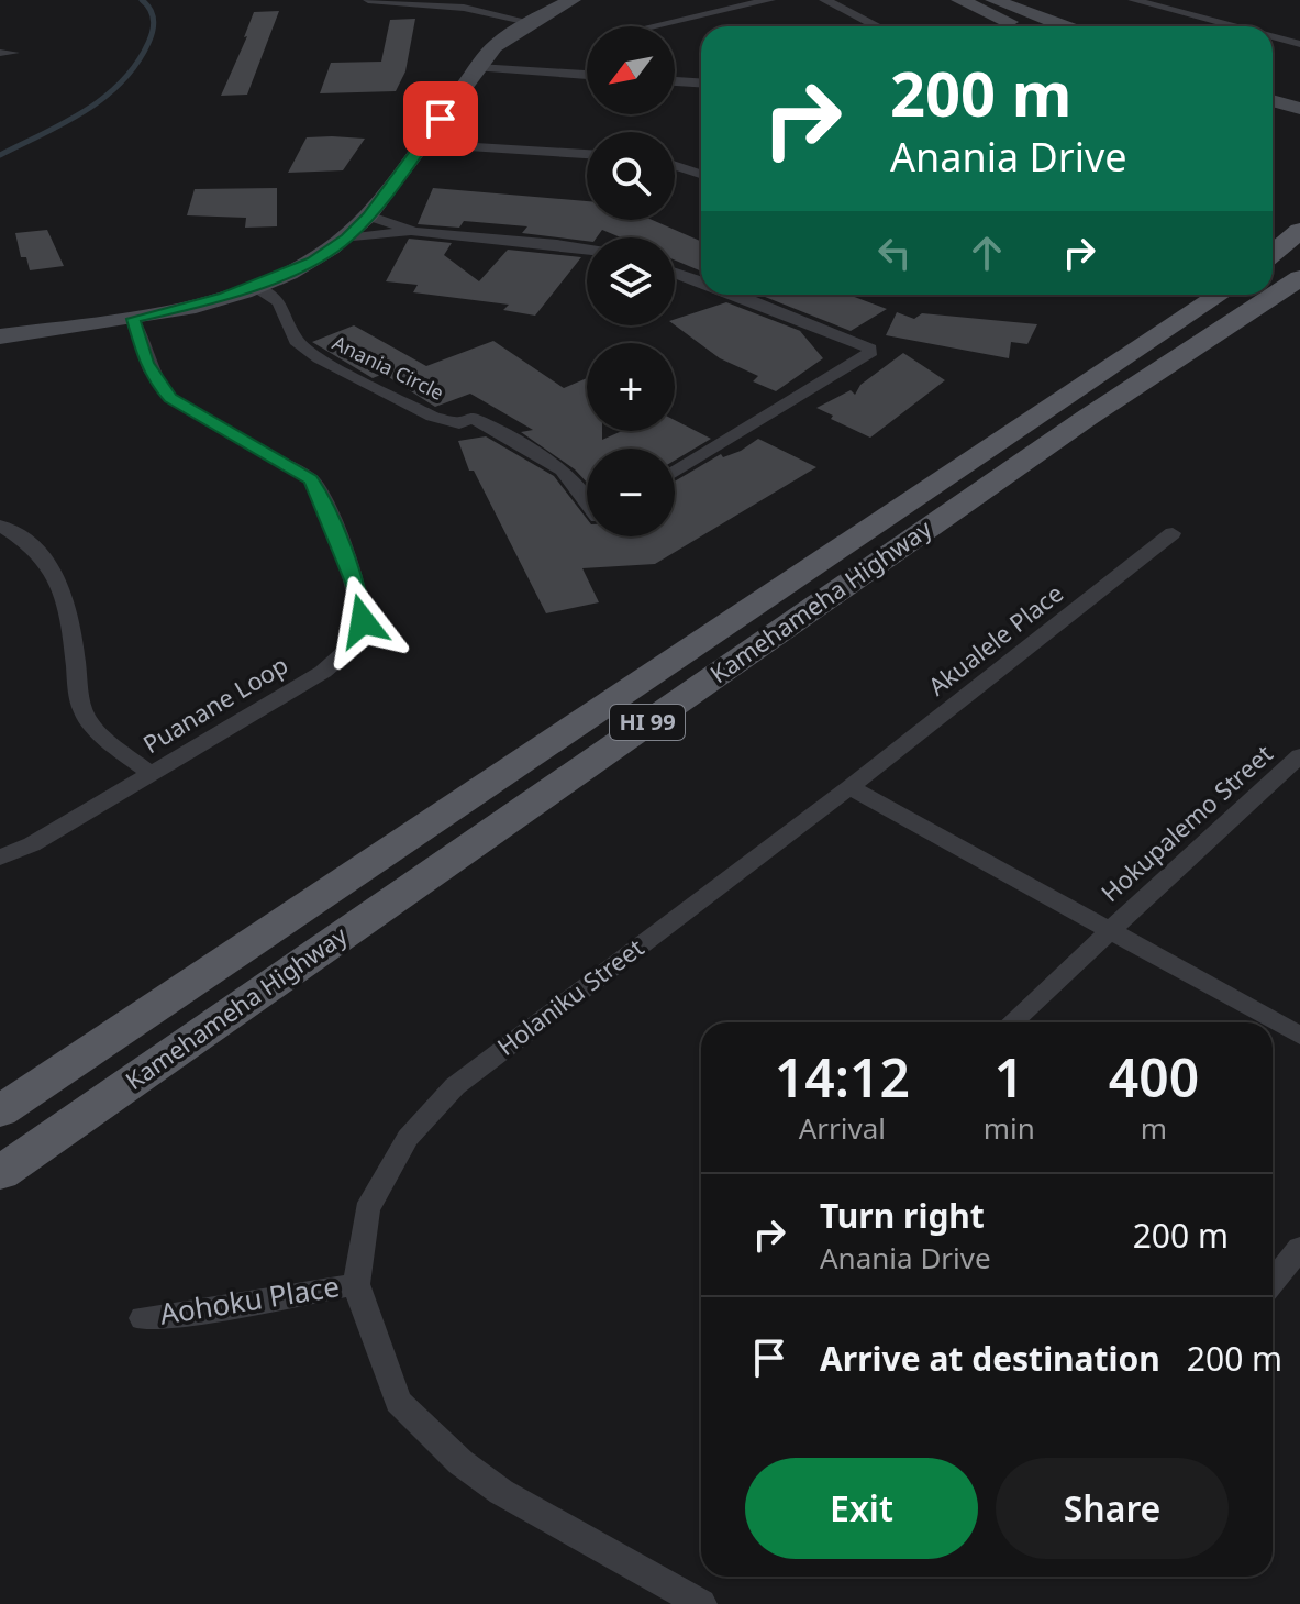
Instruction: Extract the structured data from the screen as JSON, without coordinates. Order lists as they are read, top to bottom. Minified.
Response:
{"streets":{"main road":["Kamehameha Highway","HI 99"],"street":["Anania Circle","Akualele Place","Puanane Loop","Hokupalemo Street","Holaniku Street","Aohoku Place"]},"crossings":[["Akualele Place","Holaniku Street"],["Holaniku Street","Aohoku Place"]],"north":"bottom left","page":{"map_buttons":["+","−"],"turn":["200 m","Anania Drive"],"eta":["14:12","Arrival","1","min","400","m"],"list":[{"name":"Turn right","note":"Anania Drive","value":"200 m"},{"name":"Arrive at destination","value":"200 m"}],"buttons":["Exit","Share"]}}
